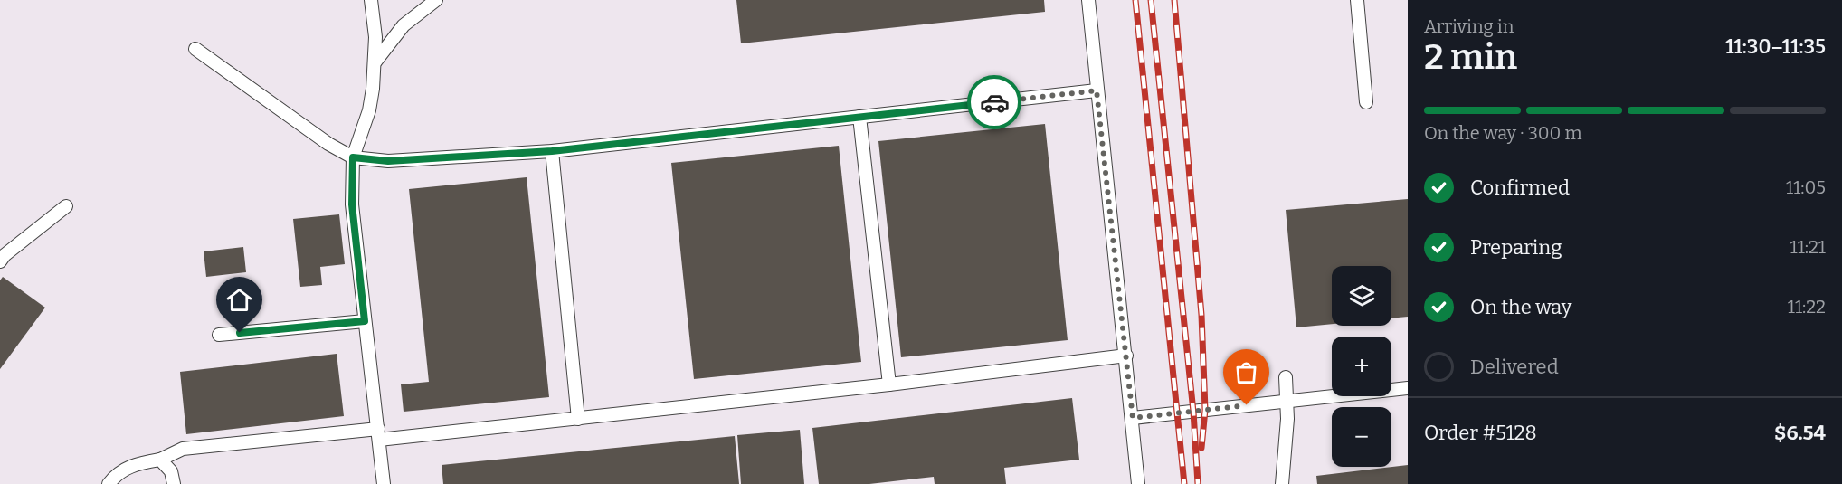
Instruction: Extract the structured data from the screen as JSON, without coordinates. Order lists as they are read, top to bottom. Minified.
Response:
{"page":{"heading":["2 min","Arriving in","11:30–11:35"],"panel":["Order #5128","$6.54"],"bar":"On the way · 300 m","list":[["Confirmed","11:05"],["Preparing","11:21"],["On the way","11:22"],"Delivered"],"map_buttons":["+","−"]}}
